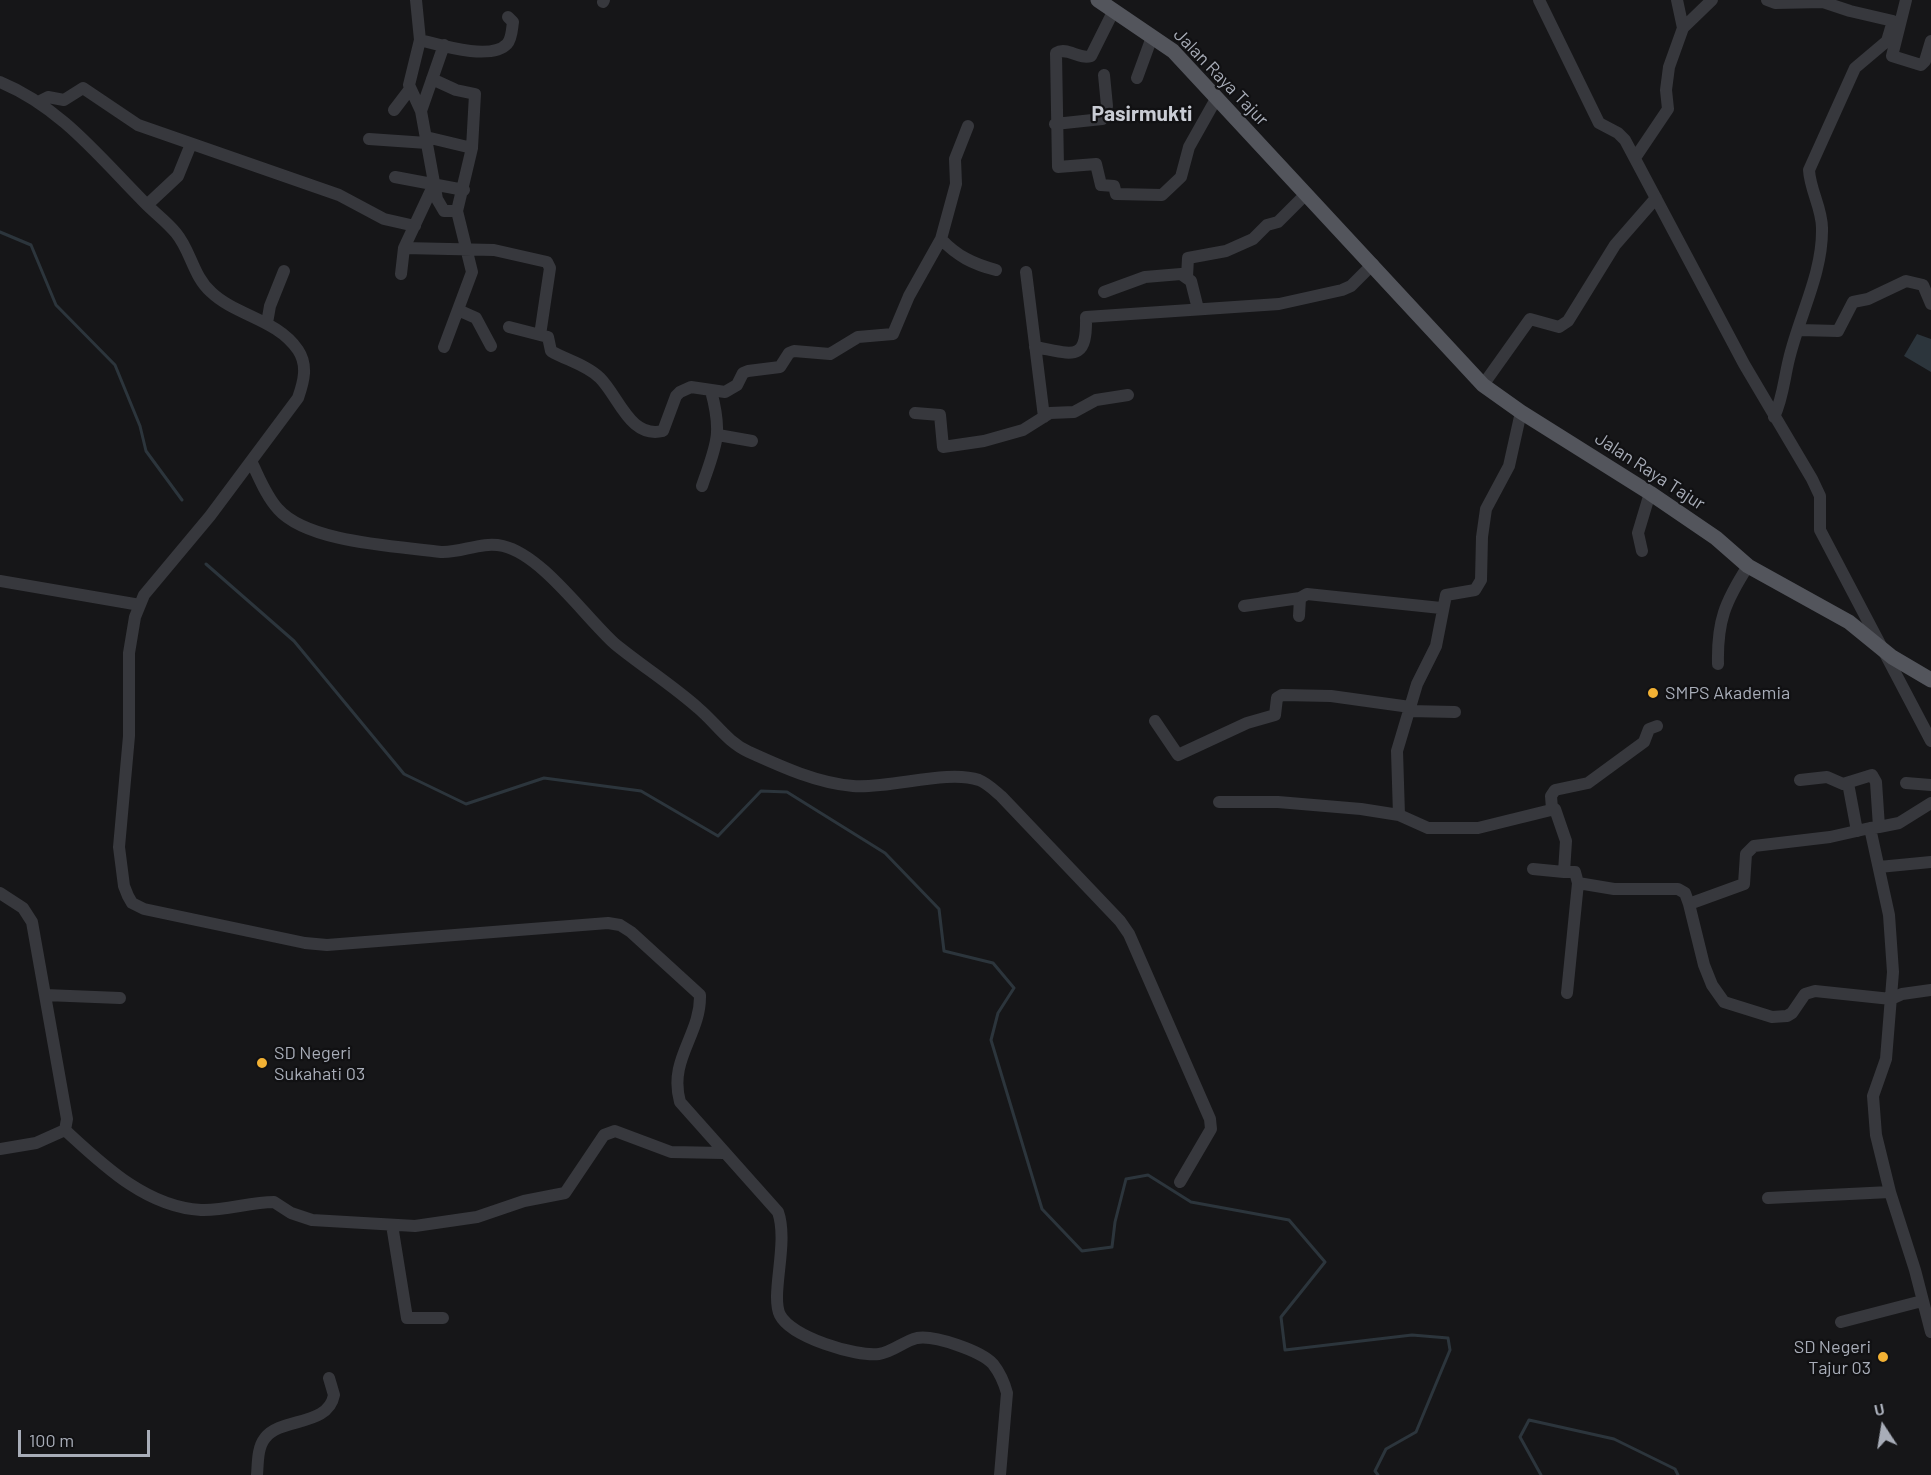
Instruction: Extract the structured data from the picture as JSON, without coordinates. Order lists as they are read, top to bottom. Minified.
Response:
{"streets":{"main road":["Jalan Raya Tajur"]},"districts":["Pasirmukti"],"places":["SMPS Akademia","SD Negeri Sukahati 03","SD Negeri Tajur 03"],"scale_bar":"100 m","north":"top"}
